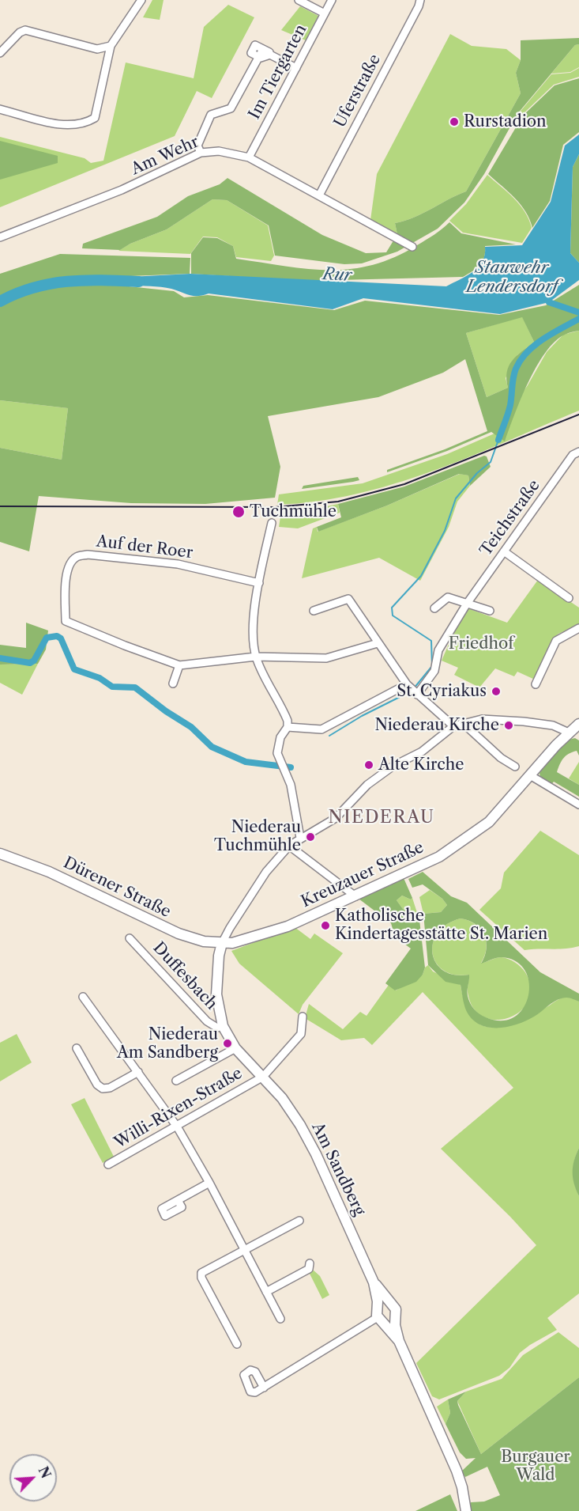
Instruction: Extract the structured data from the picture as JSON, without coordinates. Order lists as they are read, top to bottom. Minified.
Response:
{"streets":{"main road":["Kreuzauer Straße","Dürener Straße","Am Sandberg"],"street":["Im Tiergarten","Uferstraße","Am Wehr","Teichstraße","Auf der Roer","Duffesbach","Willi-Rixen-Straße"]},"crossings":[["Im Tiergarten","Am Wehr"],["Uferstraße","Am Wehr"],["Kreuzauer Straße","Dürener Straße"],["Kreuzauer Straße","Am Sandberg"],["Dürener Straße","Am Sandberg"],["Duffesbach","Am Sandberg"],["Willi-Rixen-Straße","Am Sandberg"]],"districts":["NIEDERAU"],"water":["Stauwehr Lendersdorf","Rur"],"parks":["Friedhof","Burgauer Wald"],"places":["Rurstadion","Tuchmühle","St. Cyriakus","Niederau Kirche","Alte Kirche","Niederau Tuchmühle","Katholische Kindertagesstätte St. Marien","Niederau Am Sandberg"],"north":"top right"}
